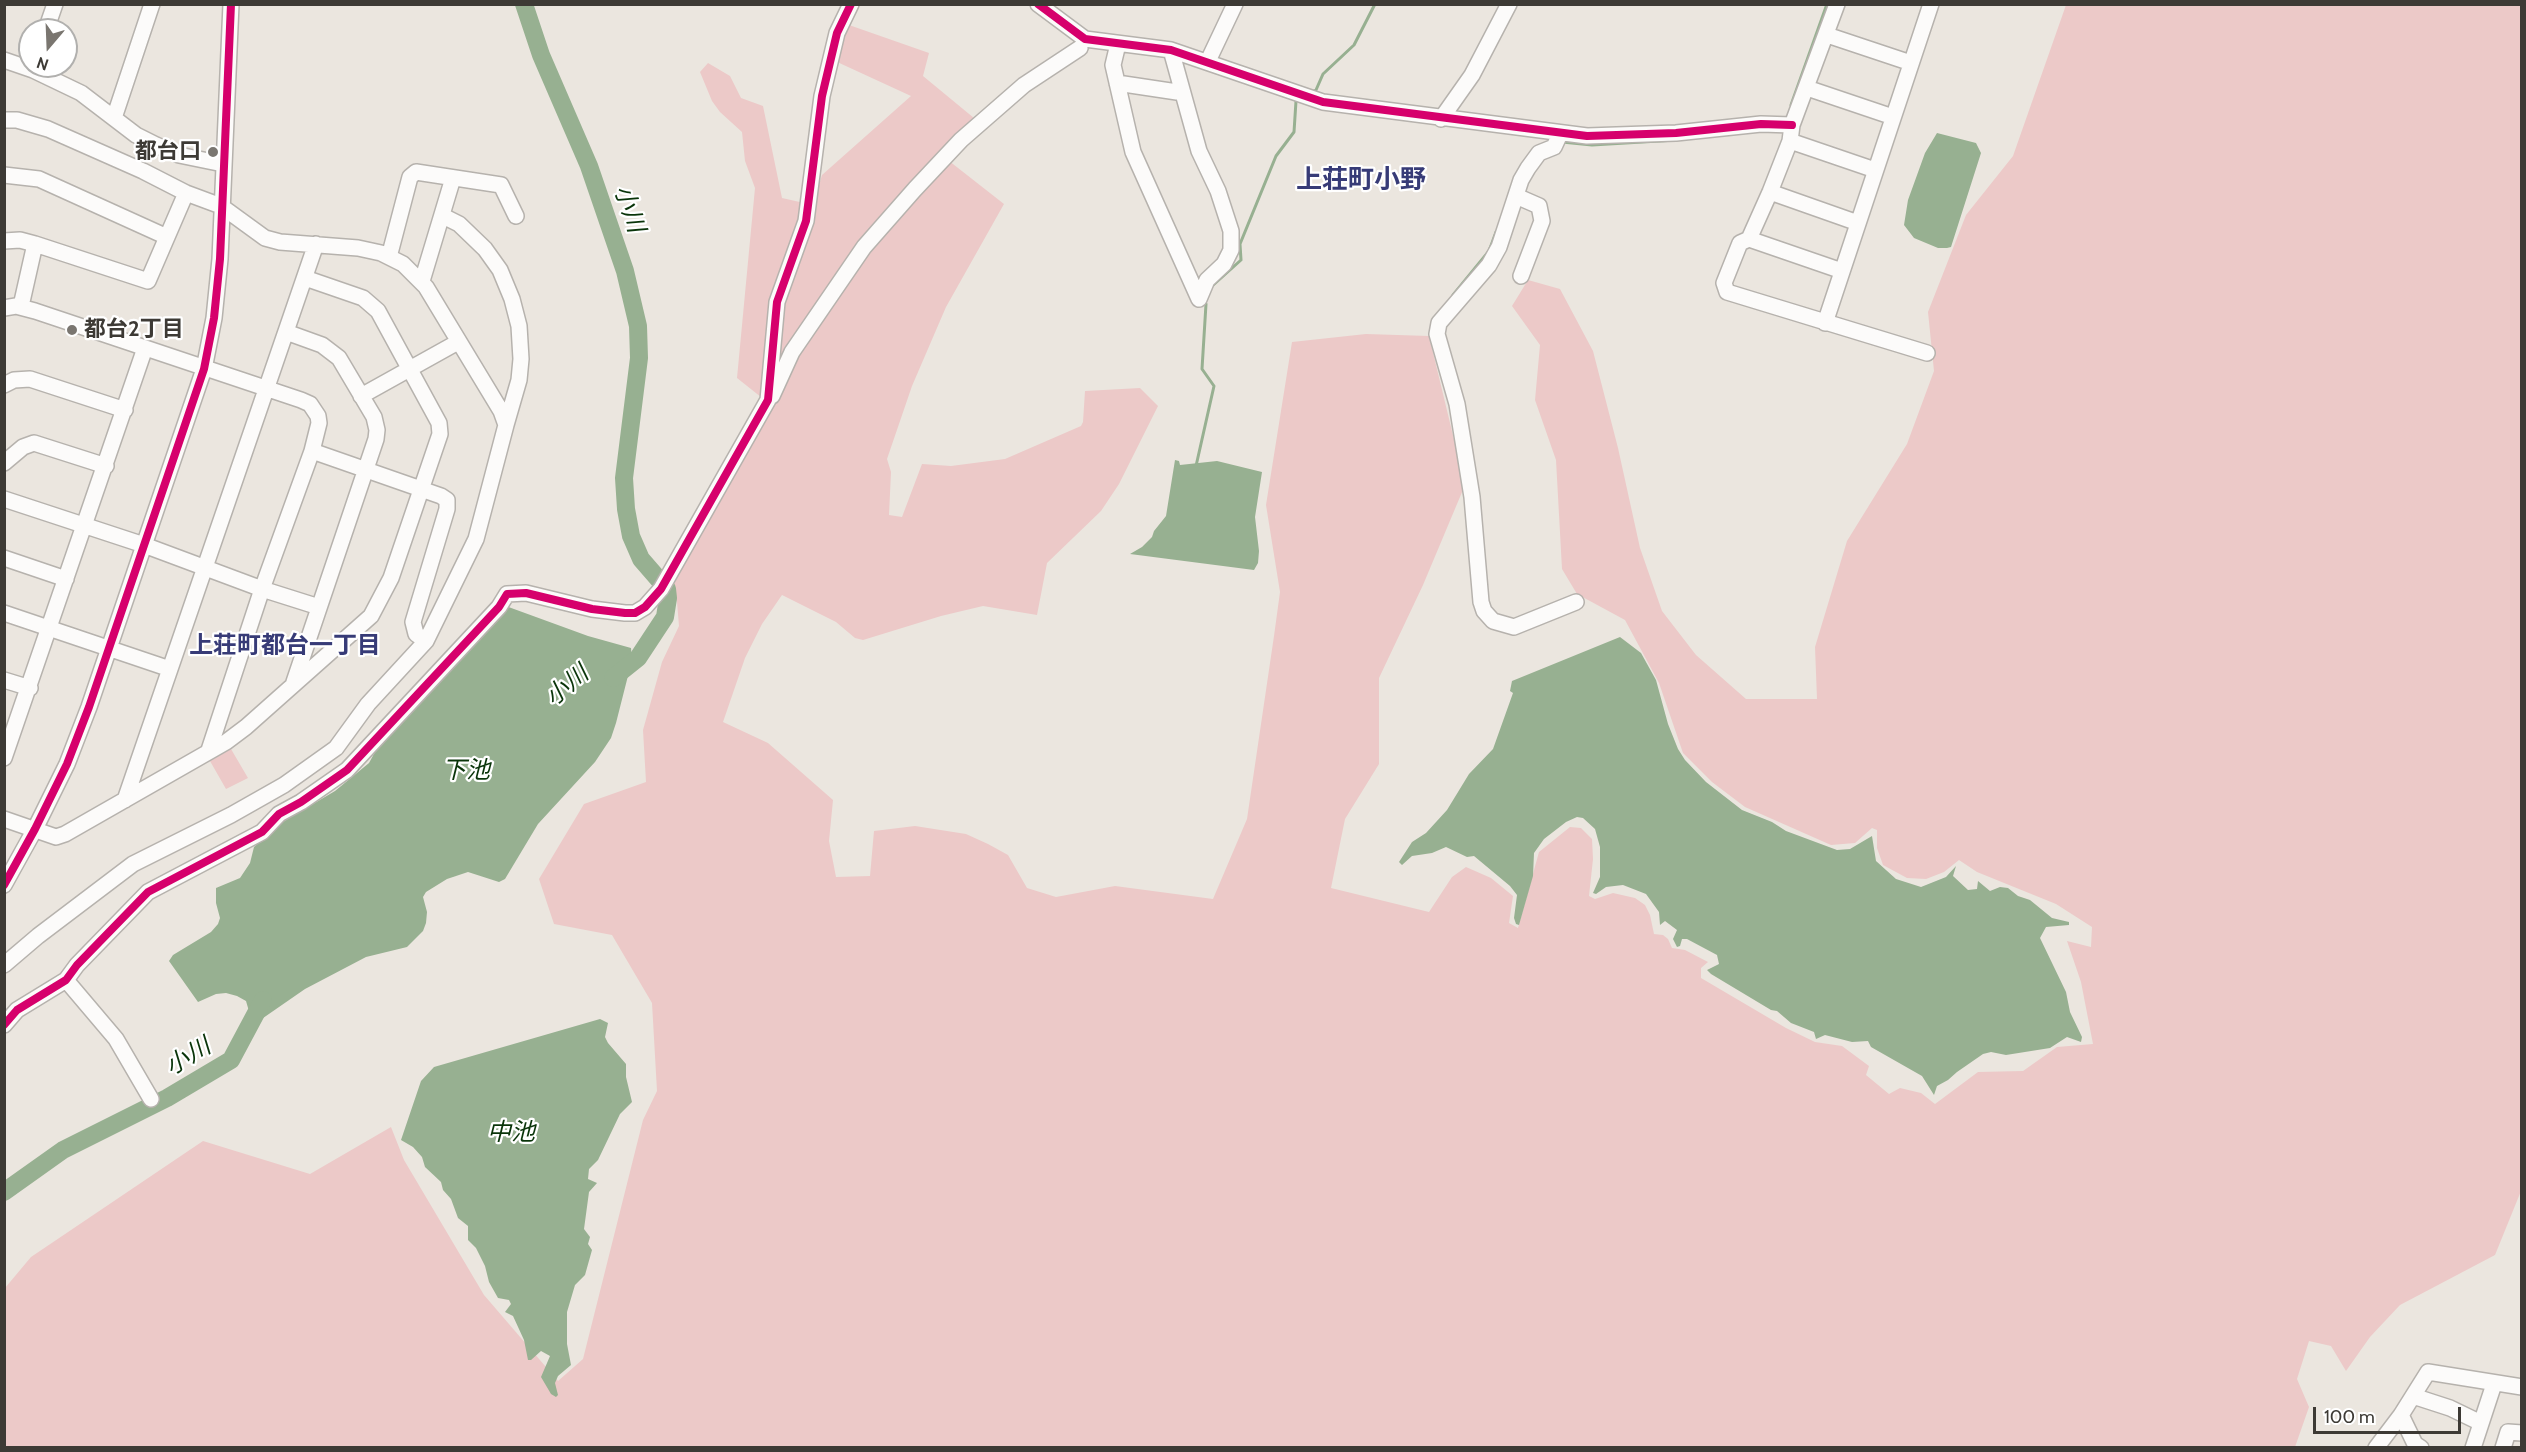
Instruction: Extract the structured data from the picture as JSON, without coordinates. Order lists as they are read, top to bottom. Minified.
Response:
{"districts":["上荘町小野","上荘町都台一丁目"],"water":["小川","下池","中池"],"places":["都台口","都台2丁目"],"scale_bar":"100 m","north":"bottom"}
